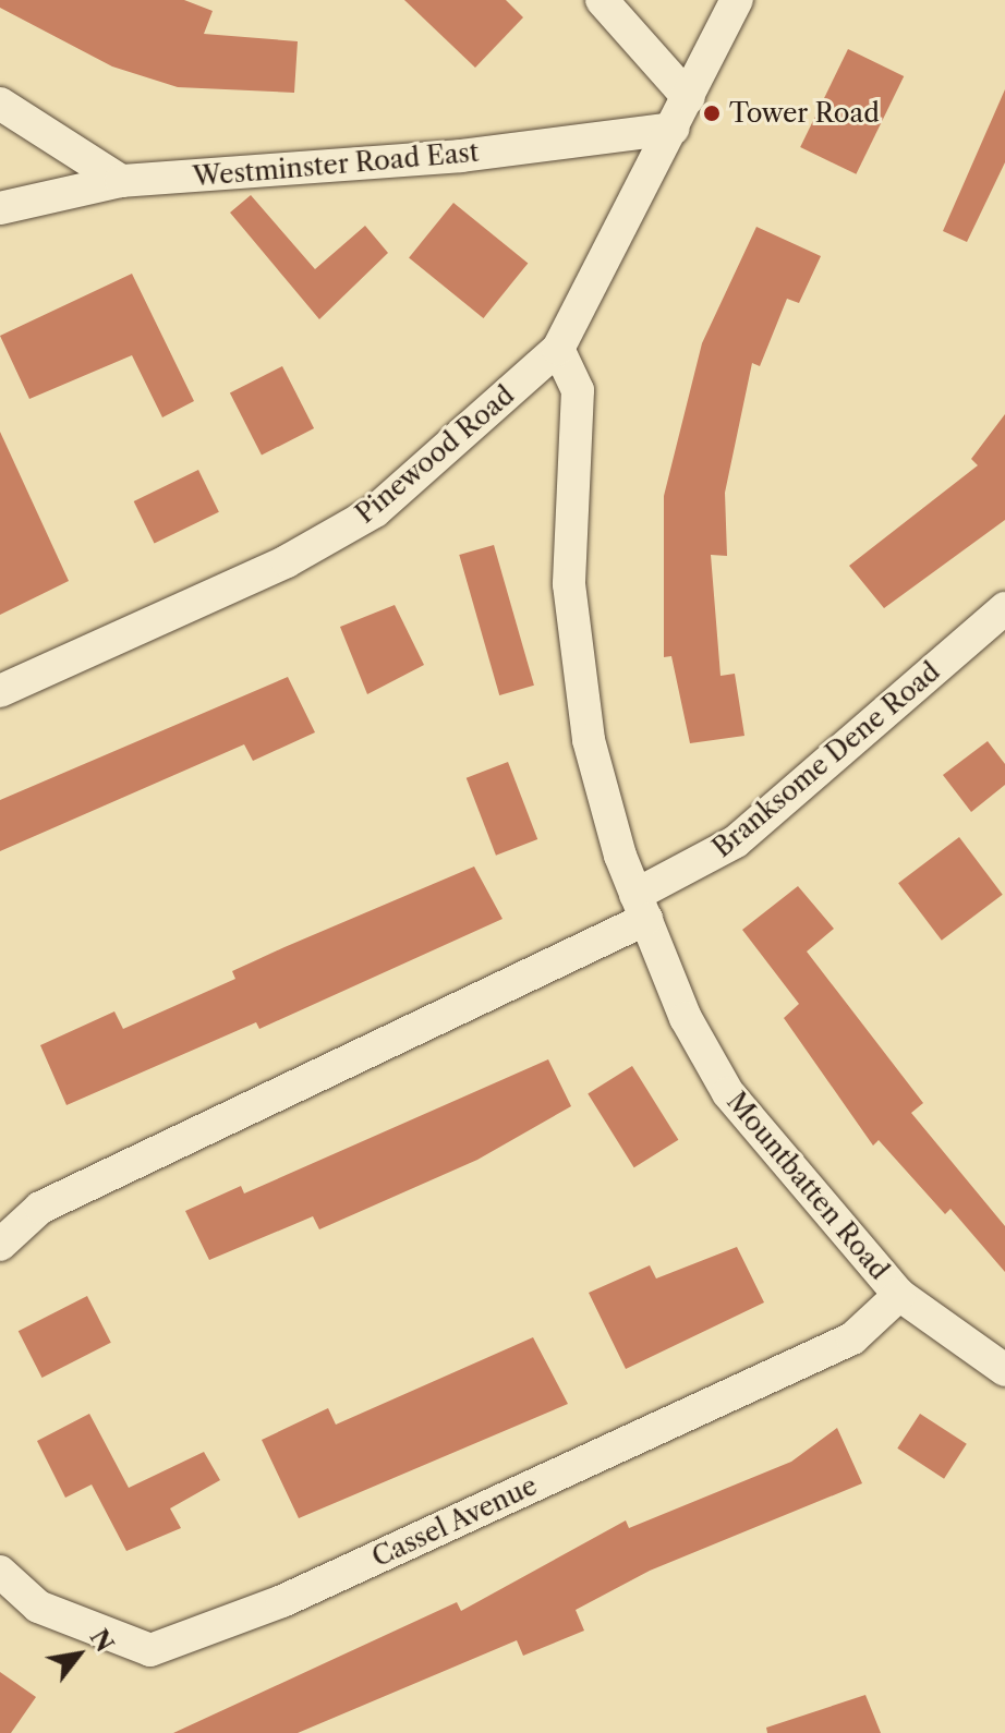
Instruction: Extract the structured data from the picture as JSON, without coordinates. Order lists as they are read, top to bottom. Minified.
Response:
{"streets":{"street":["Westminster Road East","Pinewood Road","Branksome Dene Road","Mountbatten Road","Cassel Avenue"]},"crossings":[["Westminster Road East","Pinewood Road"],["Pinewood Road","Mountbatten Road"],["Branksome Dene Road","Mountbatten Road"],["Mountbatten Road","Cassel Avenue"]],"places":["Tower Road"],"north":"top right"}
